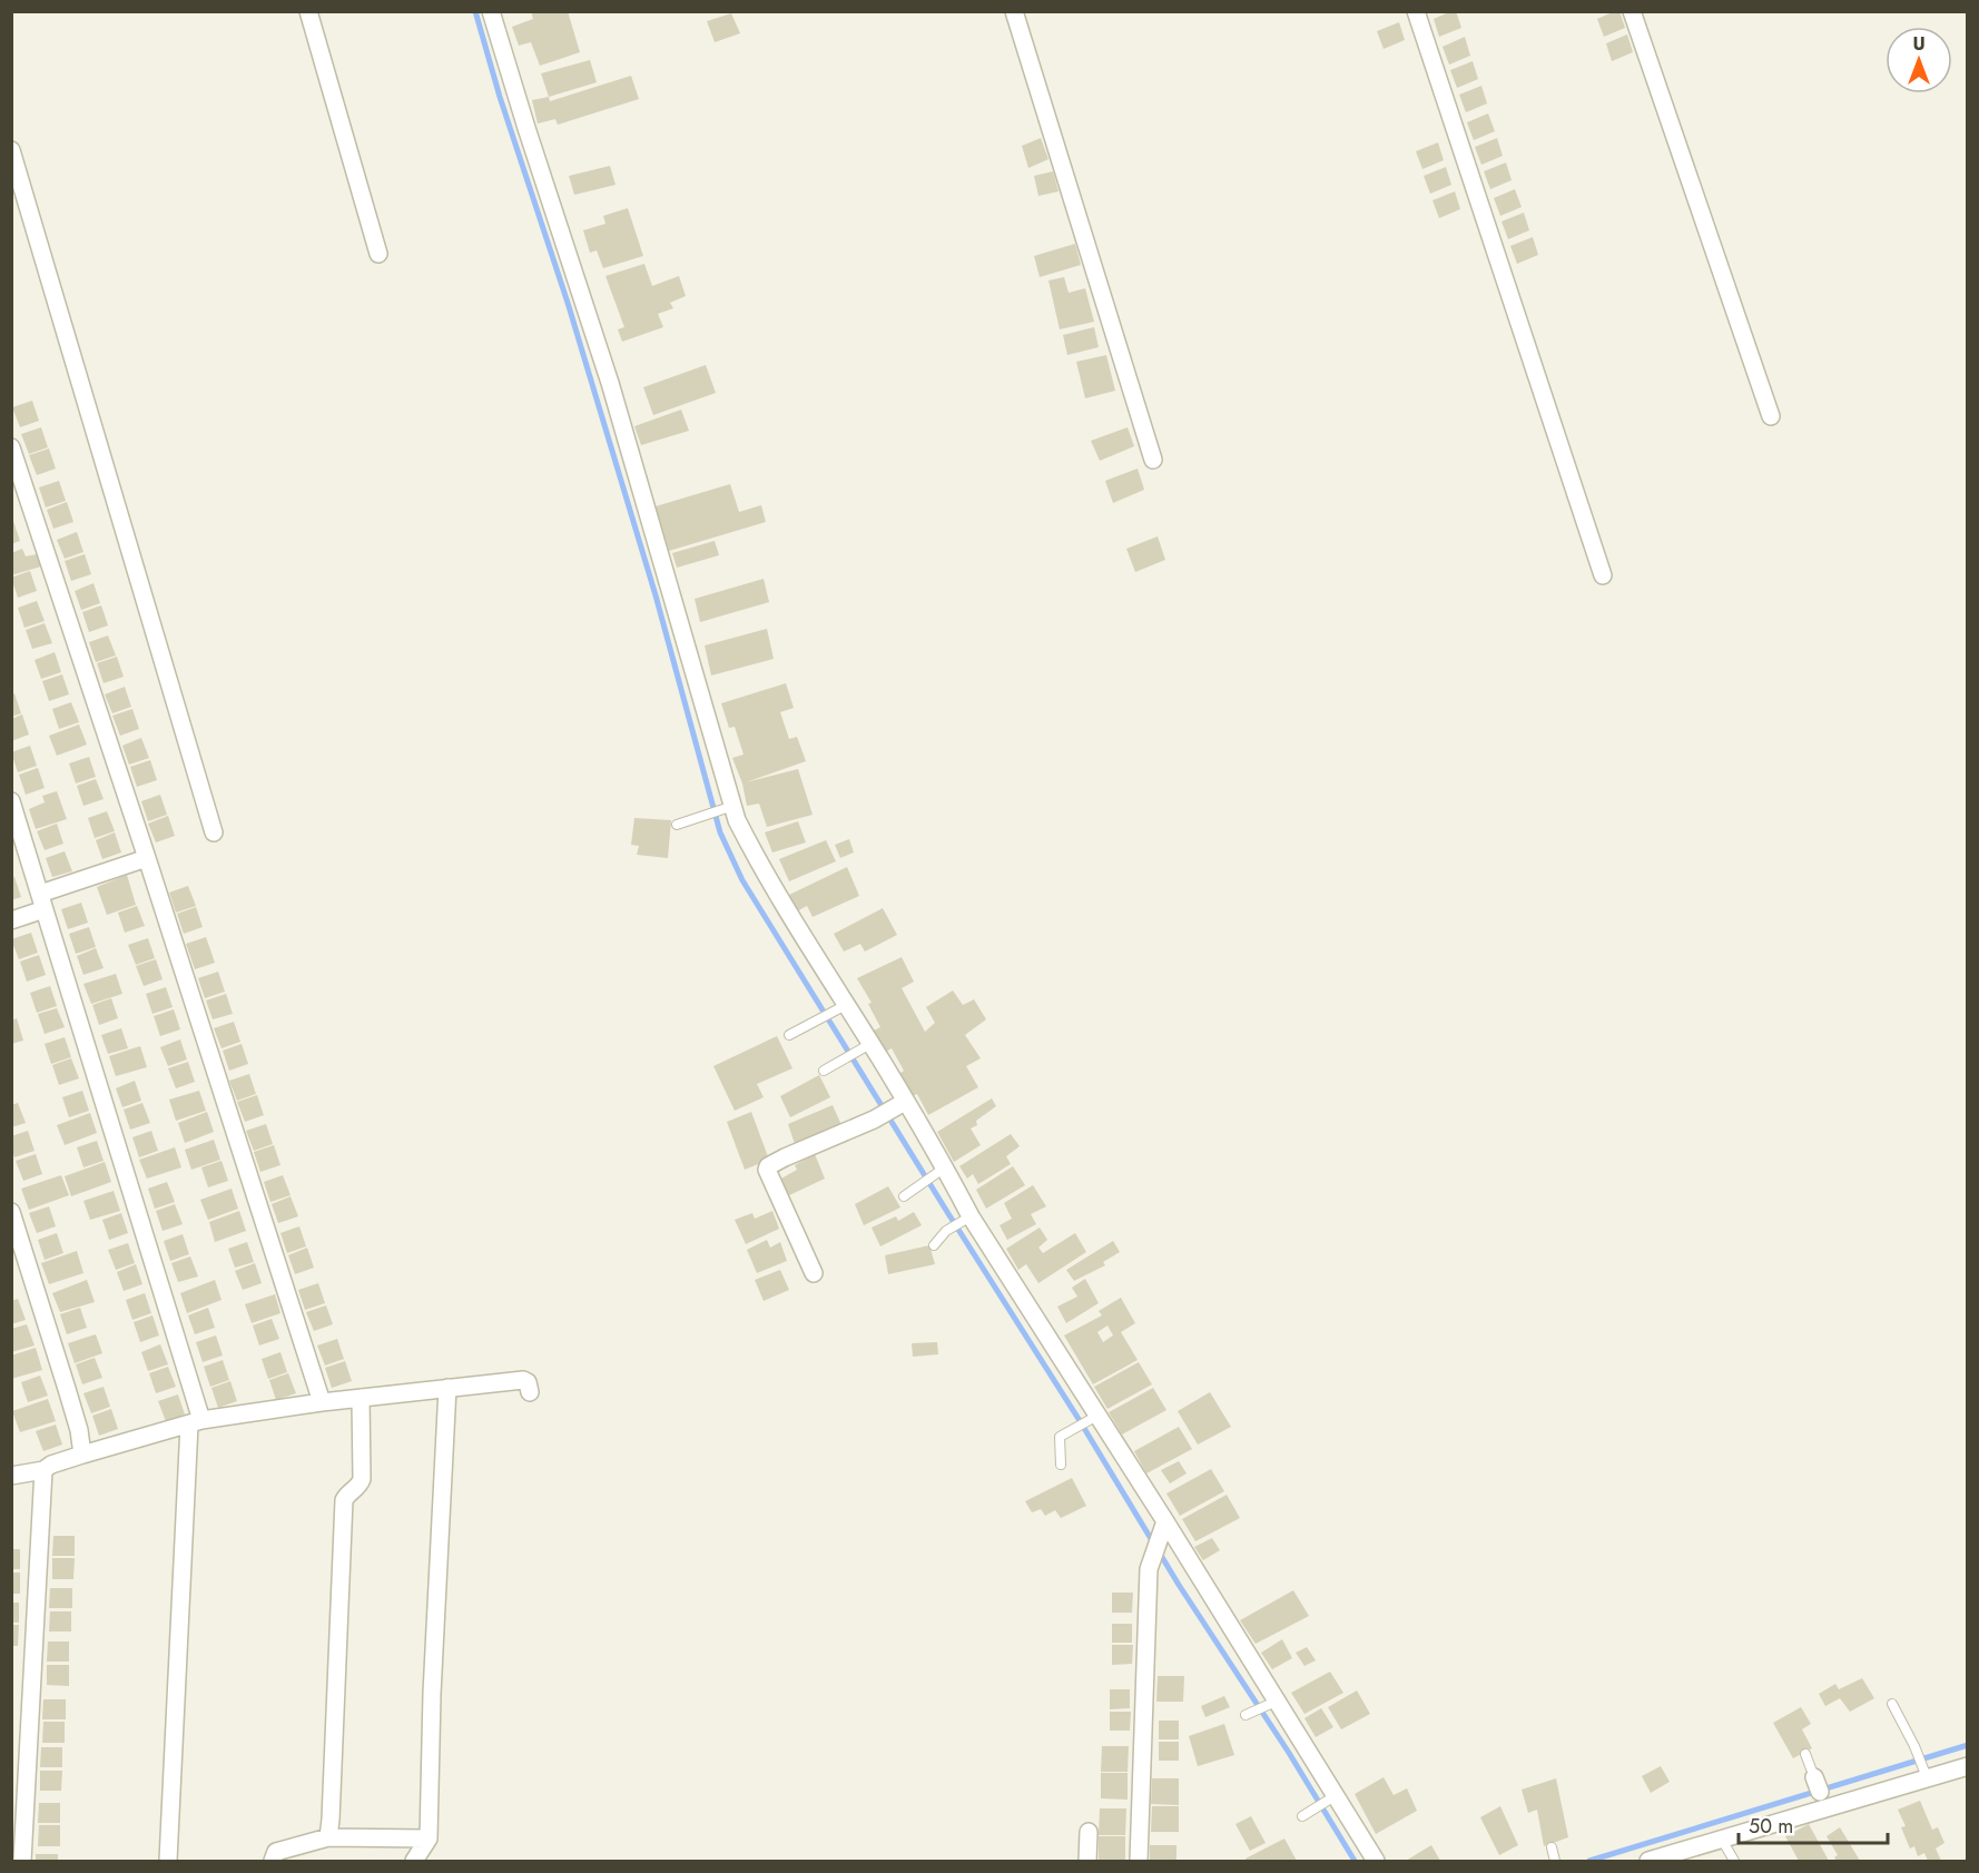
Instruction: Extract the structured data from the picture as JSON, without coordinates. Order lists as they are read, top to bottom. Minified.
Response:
{"scale_bar":"50 m","north":"top"}
